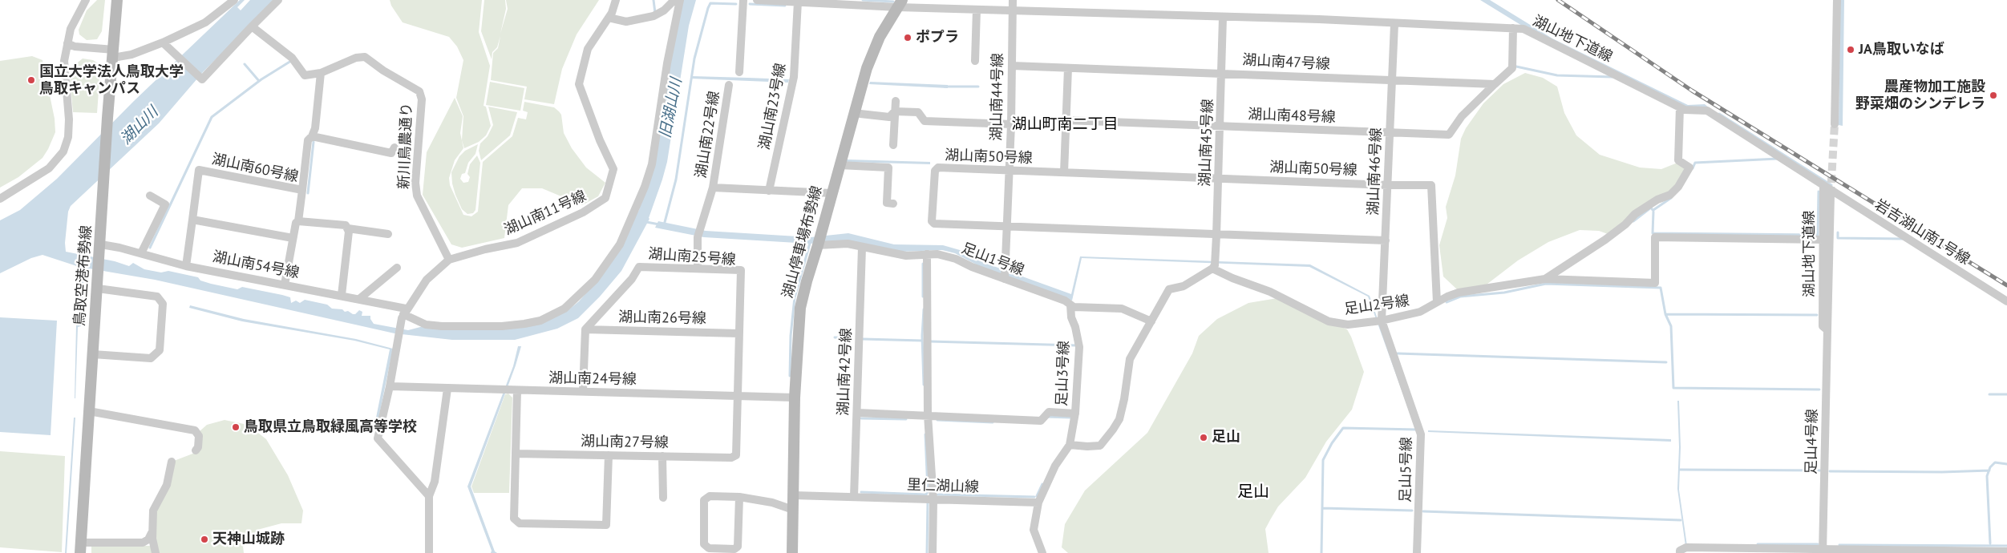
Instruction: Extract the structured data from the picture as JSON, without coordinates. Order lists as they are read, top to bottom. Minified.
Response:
{"streets":{"main road":["湖山停車場布勢線","鳥取空港布勢線"],"street":["湖山地下道線","湖山南47号線","湖山南44号線","湖山南23号線","湖山南48号線","湖山南22号線","湖山南45号線","新川鳥農通り","湖山南50号線","湖山南60号線","湖山南46号線","湖山南11号線","岩吉湖山南1号線","湖山南25号線","足山1号線","湖山南54号線","足山2号線","湖山南26号線","湖山南42号線","足山3号線","湖山南24号線","足山4号線","湖山南27号線","足山5号線","里仁湖山線"]},"crossings":[["湖山地下道線","湖山南44号線"],["湖山地下道線","湖山南23号線"],["湖山地下道線","湖山南45号線"],["湖山地下道線","湖山南46号線"],["湖山地下道線","岩吉湖山南1号線"],["湖山地下道線","湖山停車場布勢線"],["湖山地下道線","足山2号線"],["湖山地下道線","足山4号線"],["湖山南47号線","湖山南44号線"],["湖山南47号線","湖山南48号線"],["湖山南47号線","湖山南45号線"],["湖山南47号線","湖山南46号線"],["湖山南44号線","湖山南50号線"],["湖山南44号線","足山1号線"],["湖山南48号線","湖山南45号線"],["湖山南48号線","湖山南46号線"],["湖山南22号線","湖山南25号線"],["湖山南45号線","湖山南50号線"],["湖山南45号線","足山2号線"],["新川鳥農通り","湖山南11号線"],["湖山南50号線","湖山南46号線"],["湖山南50号線","足山2号線"],["湖山南60号線","湖山南54号線"],["湖山南46号線","足山2号線"],["湖山南46号線","足山5号線"],["湖山停車場布勢線","足山1号線"],["湖山停車場布勢線","湖山南24号線"],["湖山停車場布勢線","里仁湖山線"],["湖山南25号線","湖山南26号線"],["湖山南25号線","湖山南24号線"],["湖山南25号線","湖山南27号線"],["足山1号線","湖山南42号線"],["足山1号線","足山3号線"],["湖山南54号線","鳥取空港布勢線"],["足山2号線","足山5号線"],["湖山南42号線","里仁湖山線"],["湖山南24号線","湖山南27号線"]],"districts":["湖山町南二丁目","足山"],"water":["旧湖山川","湖山川"],"places":["ポプラ","JA鳥取いなば","国立大学法人鳥取大学 鳥取キャンパス","農産物加工施設 野菜畑のシンデレラ","鳥取県立鳥取緑風高等学校","足山","天神山城跡"]}
